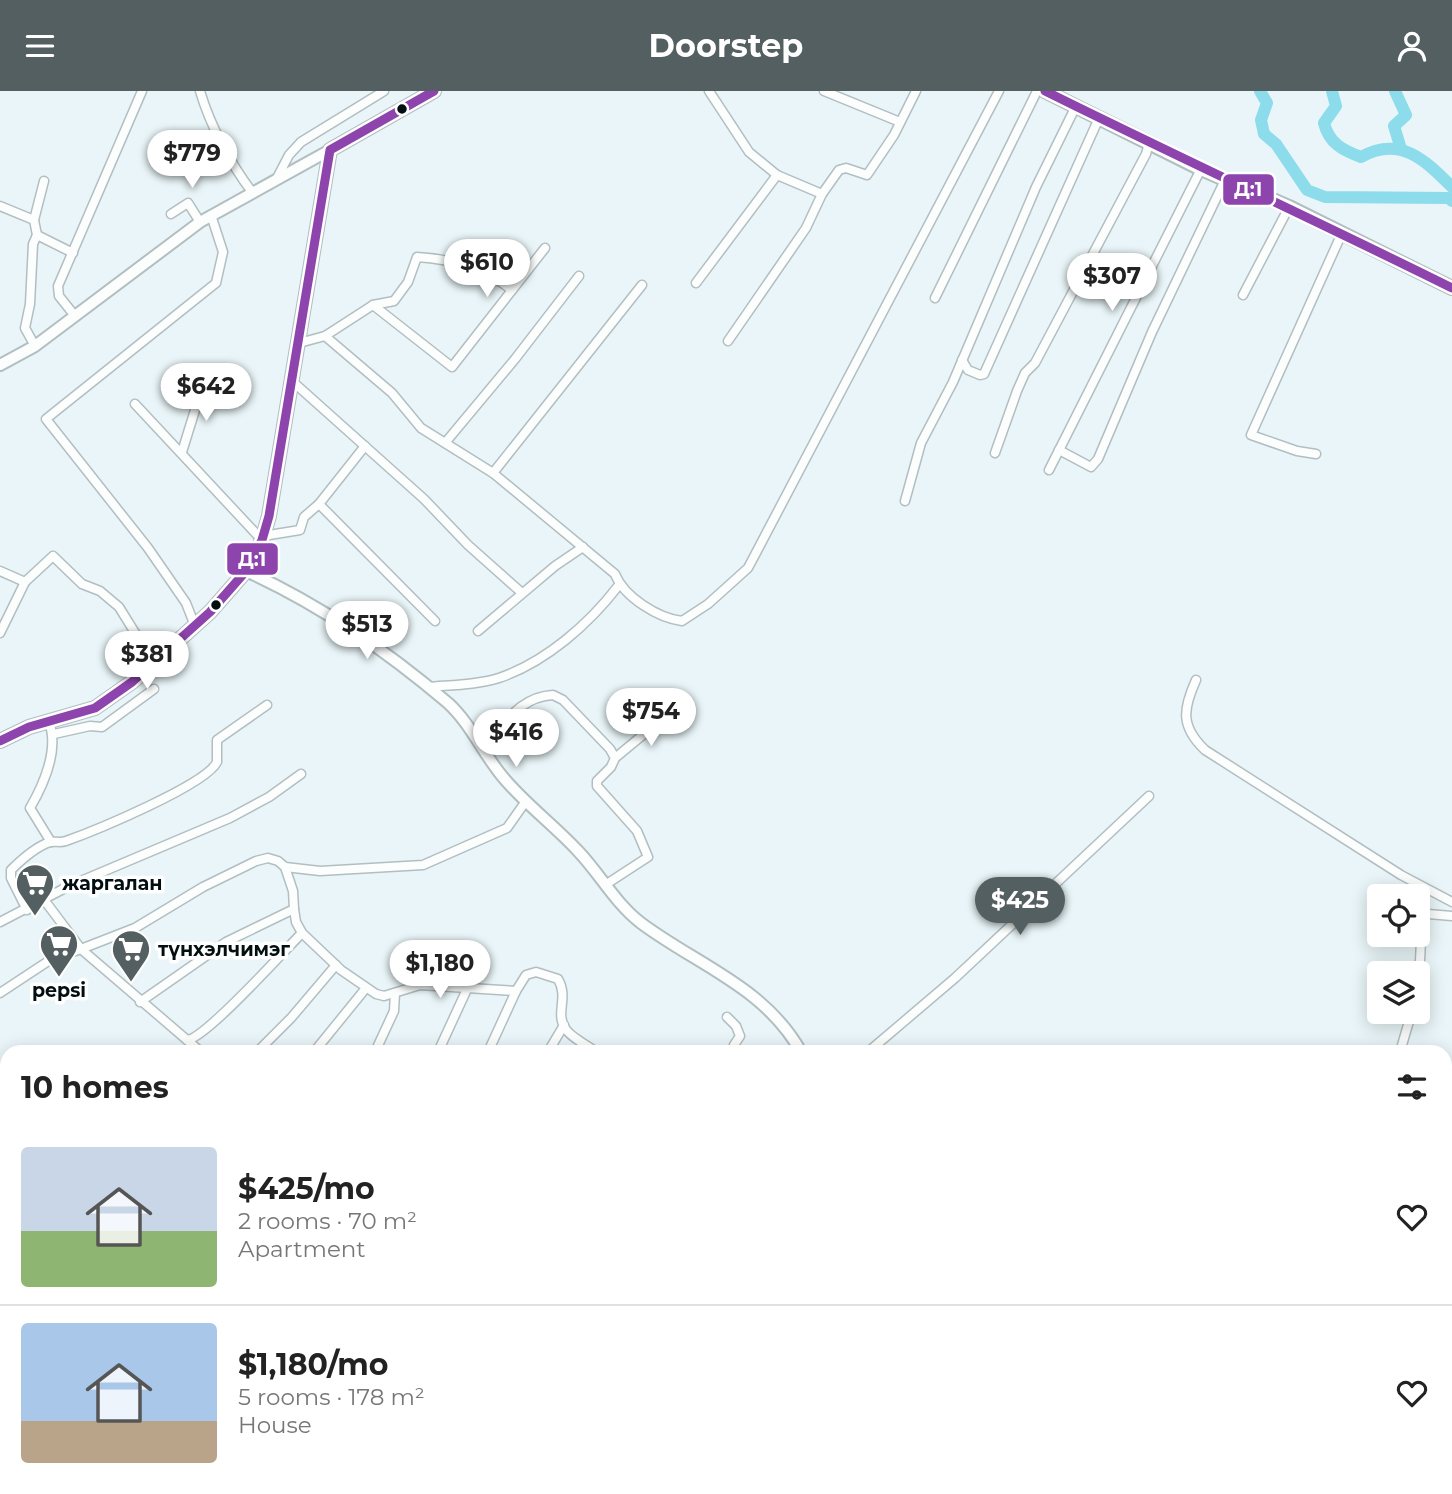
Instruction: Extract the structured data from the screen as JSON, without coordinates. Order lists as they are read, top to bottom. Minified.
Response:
{"places":{"supermarket":["жаргалан","pepsi","түнхэлчимэг"]},"lines":["transit line Д:1"],"page":{"header":"Doorstep","price":["$779","$610","$307","$642","$513","$381","$754","$416","$425","$1,180"],"heading":"10 homes","list":[{"name":"$425/mo","note":"2 rooms · 70 m² · Apartment"},{"name":"$1,180/mo","note":"5 rooms · 178 m² · House"}]}}
